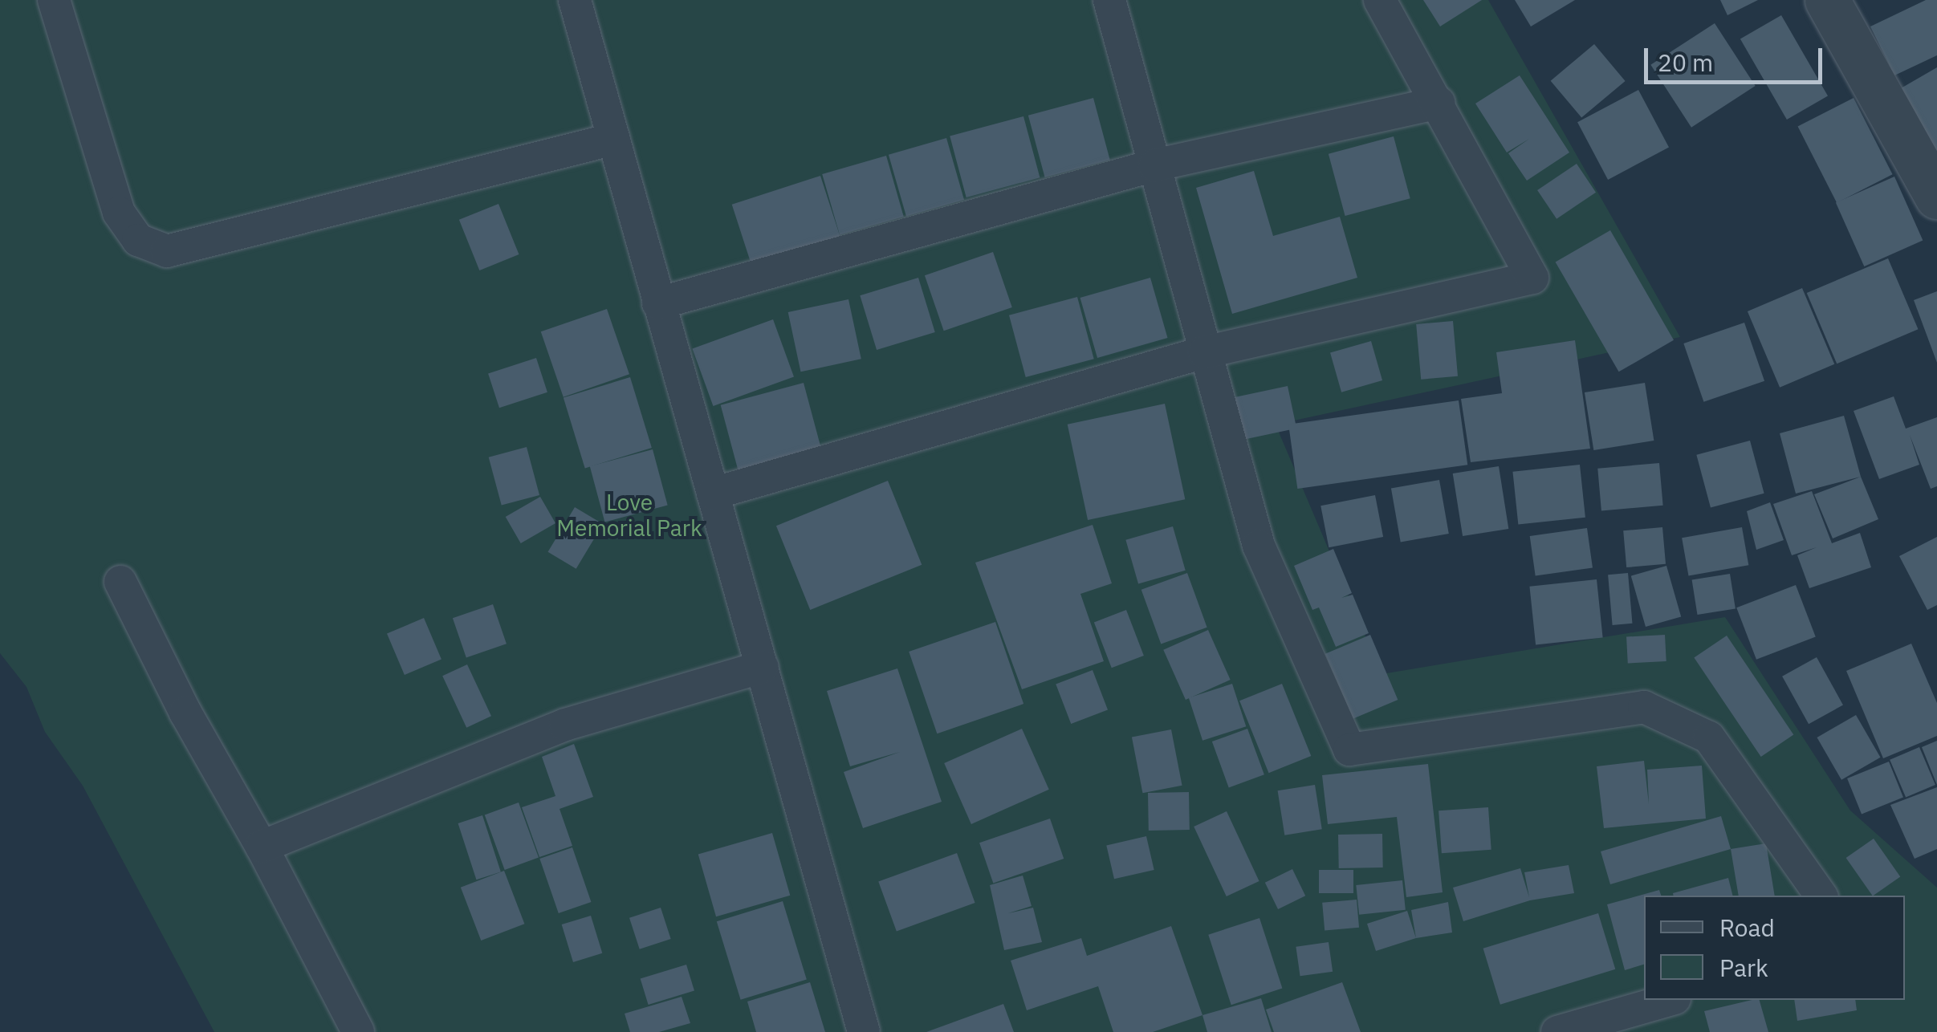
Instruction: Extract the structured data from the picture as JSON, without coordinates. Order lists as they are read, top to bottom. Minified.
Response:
{"parks":["Love Memorial Park"],"legend":["Road","Park"],"scale_bar":"20 m"}
